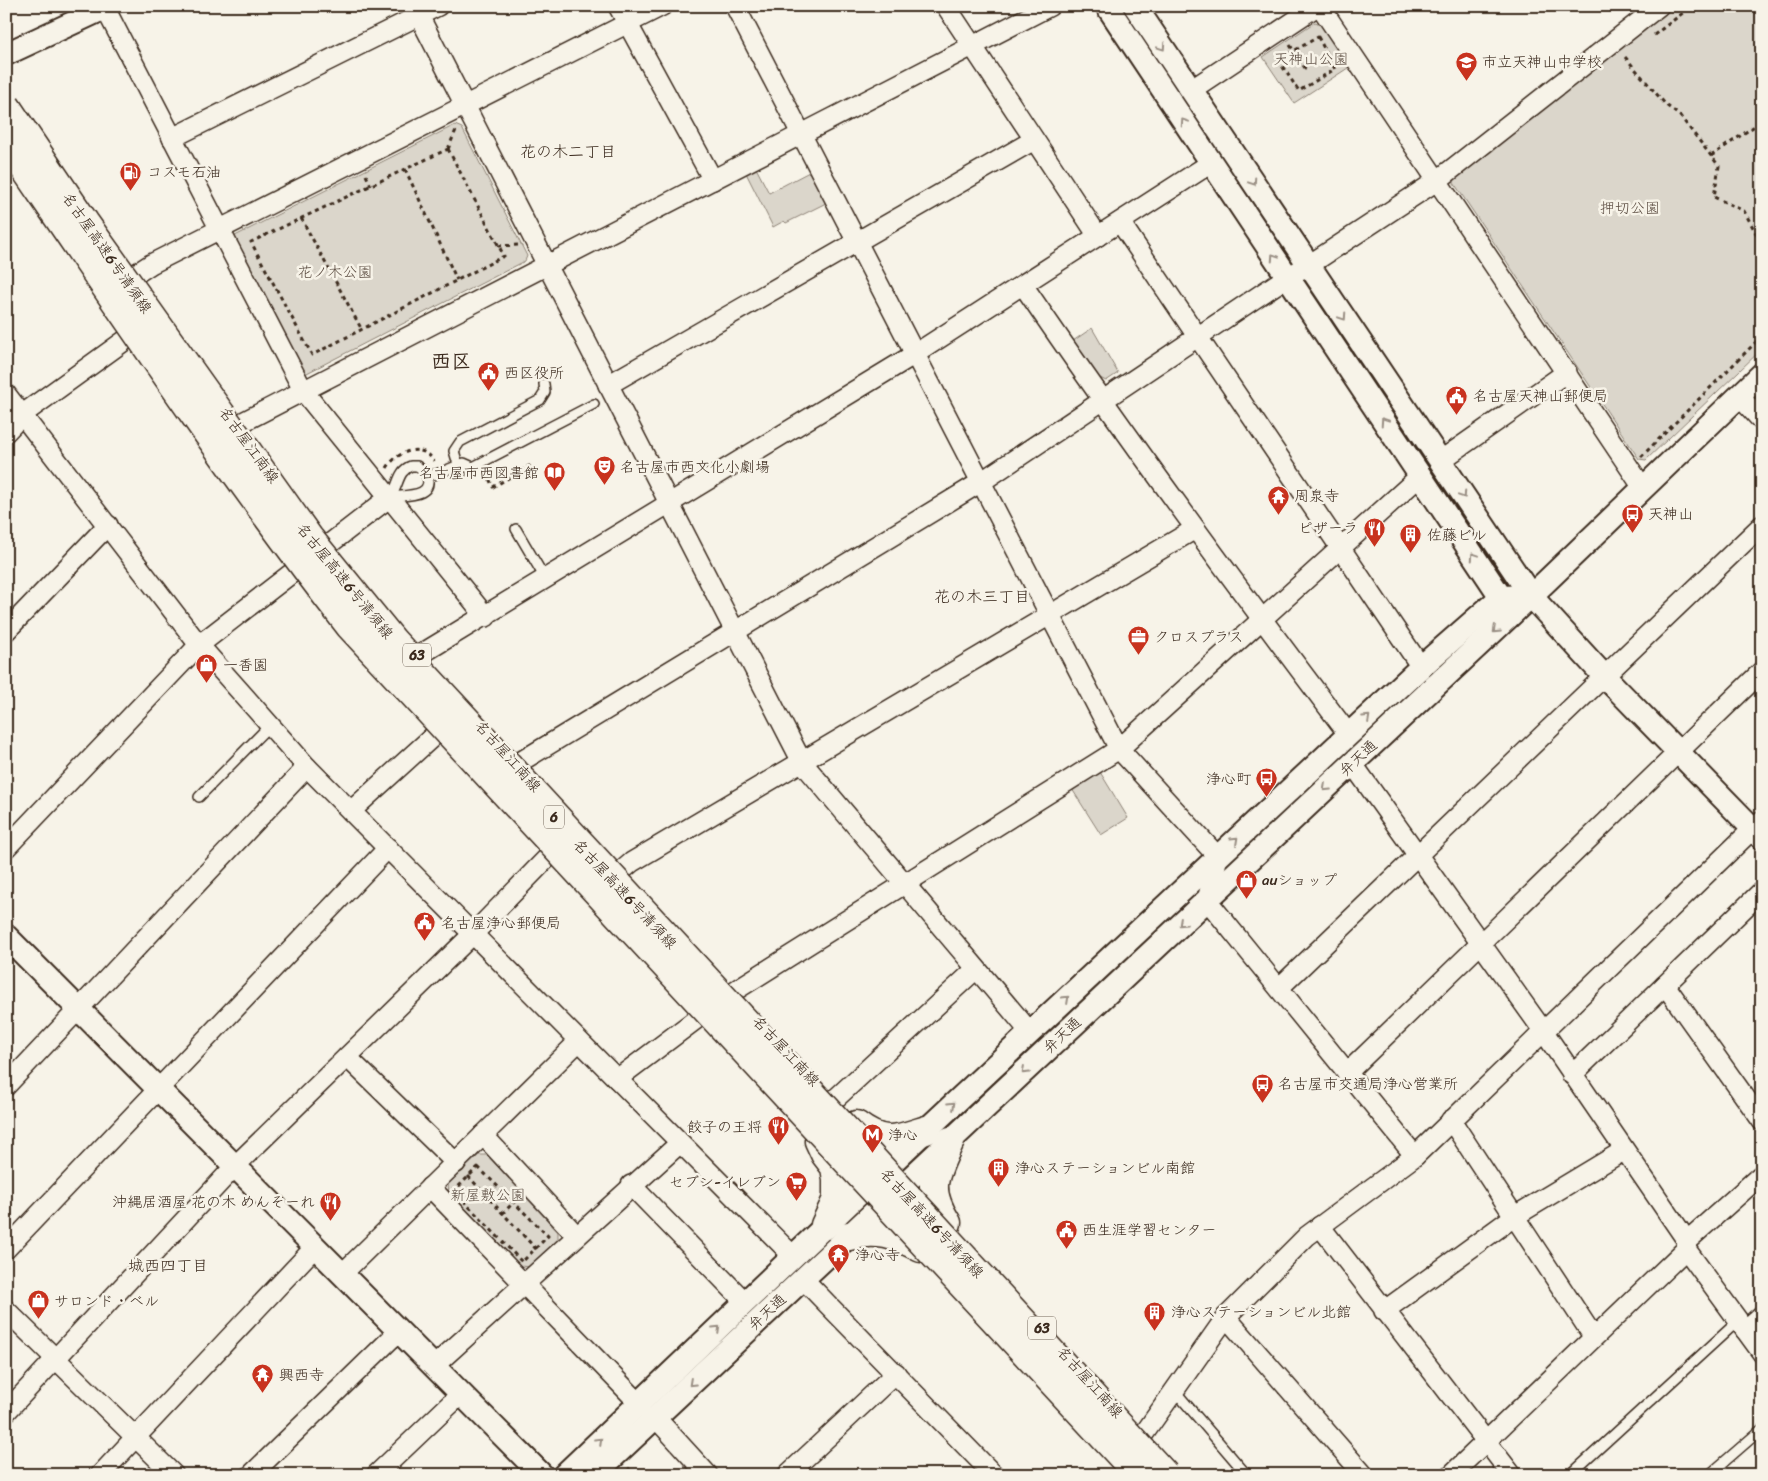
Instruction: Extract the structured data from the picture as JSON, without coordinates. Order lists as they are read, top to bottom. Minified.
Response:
{"streets":{"main road":["名古屋高速6号清須線","名古屋江南線","63","6"],"street":["弁天通"]},"crossings":[["名古屋江南線","弁天通"]],"districts":["花の木二丁目","西区","花の木三丁目","城西四丁目"],"parks":["天神山公園","押切公園","花ノ木公園","新屋敷公園"],"places":{"school or university":["市立天神山中学校"],"fuel station":["コスモ石油"],"public building":["西区役所","名古屋天神山郵便局","名古屋浄心郵便局","西生涯学習センター"],"theatre":["名古屋市西文化小劇場"],"library":["名古屋市西図書館"],"temple":["周泉寺","浄心寺","興西寺"],"bus stop":["天神山","浄心町","名古屋市交通局浄心営業所"],"restaurant":["ピザーラ","餃子の王将","沖縄居酒屋 花の木 めんそーれ"],"building":["佐藤ビル","浄心ステーションビル南館","浄心ステーションビル北館"],"office":["クロスプラス"],"shop":["一香園","auショップ","サロンド・ベル"],"metro station":["浄心"],"supermarket":["セブン-イレブン"]}}
